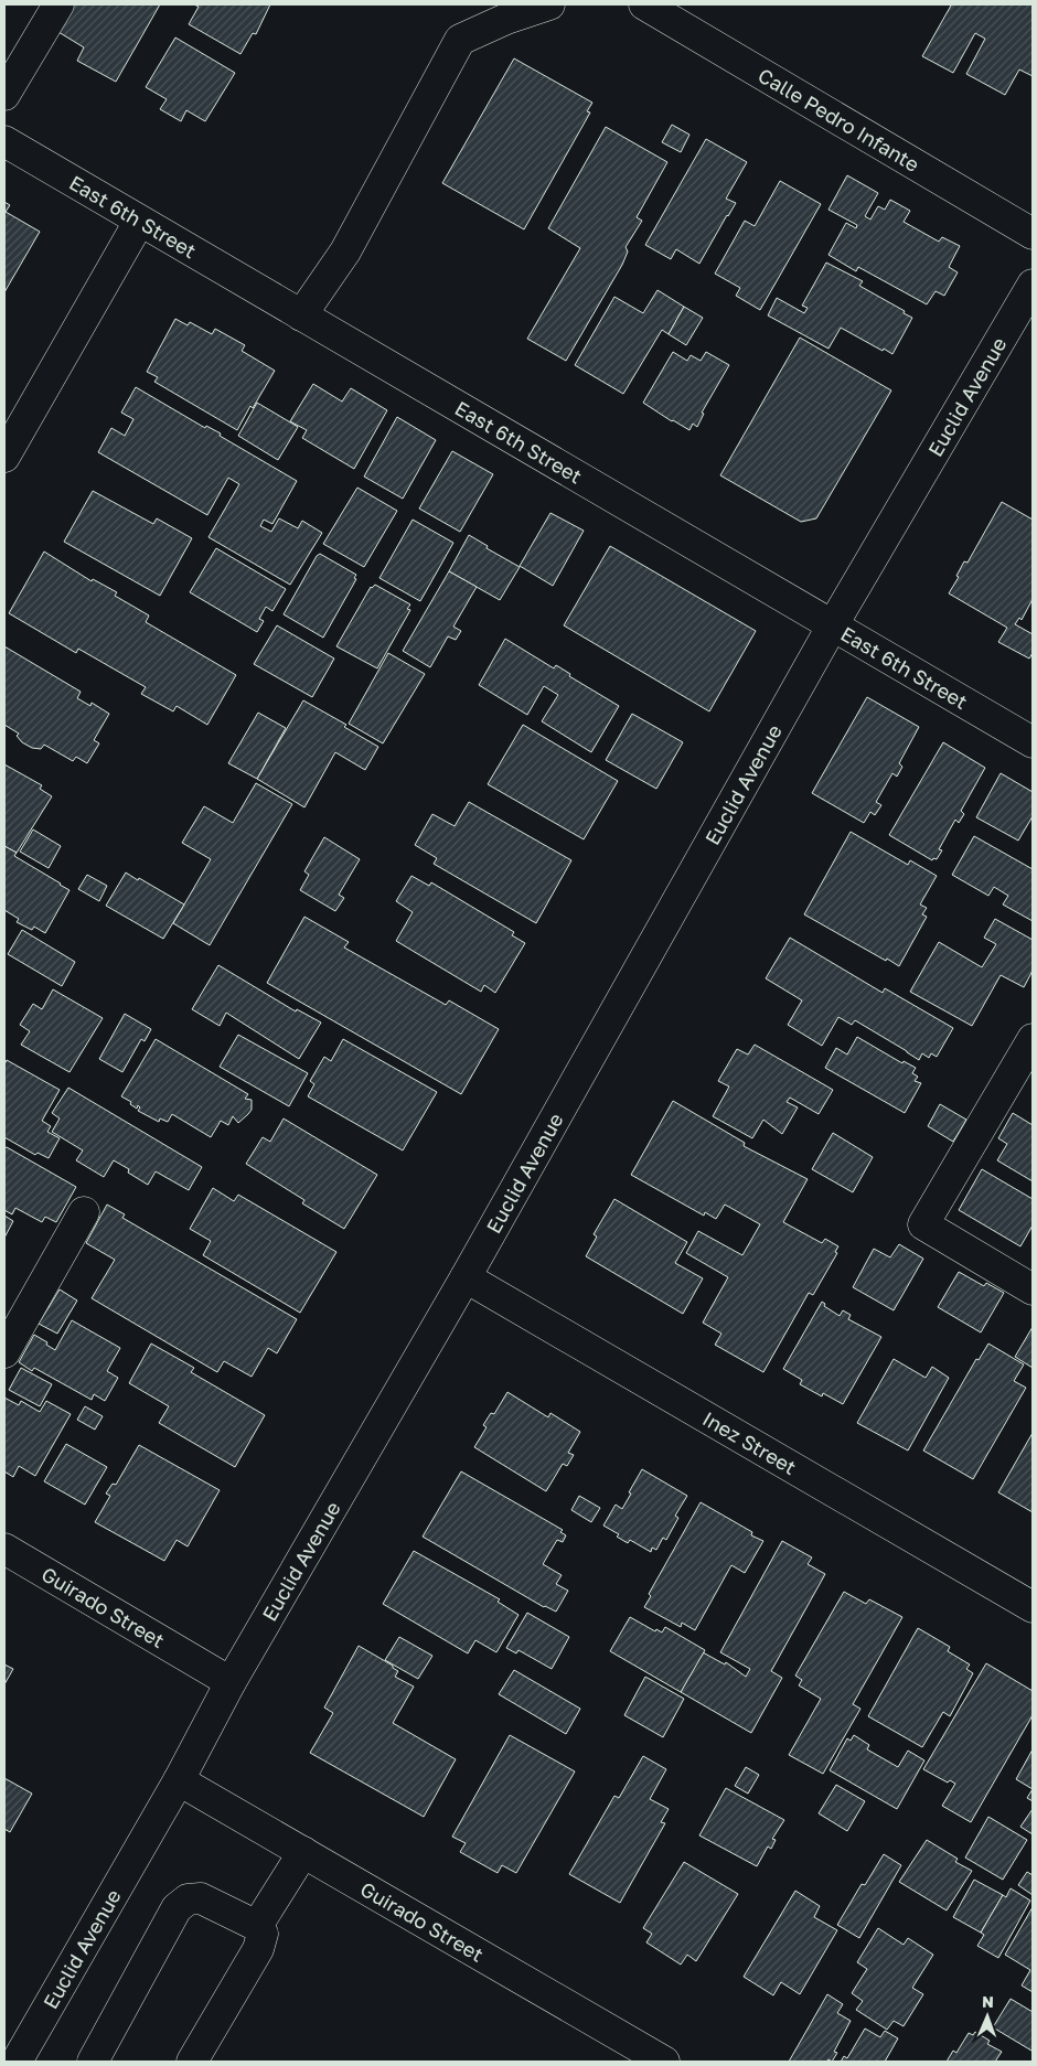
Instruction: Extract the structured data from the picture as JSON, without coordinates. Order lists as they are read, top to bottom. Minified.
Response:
{"streets":{"street":["Calle Pedro Infante","East 6th Street","Euclid Avenue","Inez Street","Guirado Street"]},"crossings":[["East 6th Street","Euclid Avenue"],["Euclid Avenue","Inez Street"],["Euclid Avenue","Guirado Street"]],"north":"top"}
